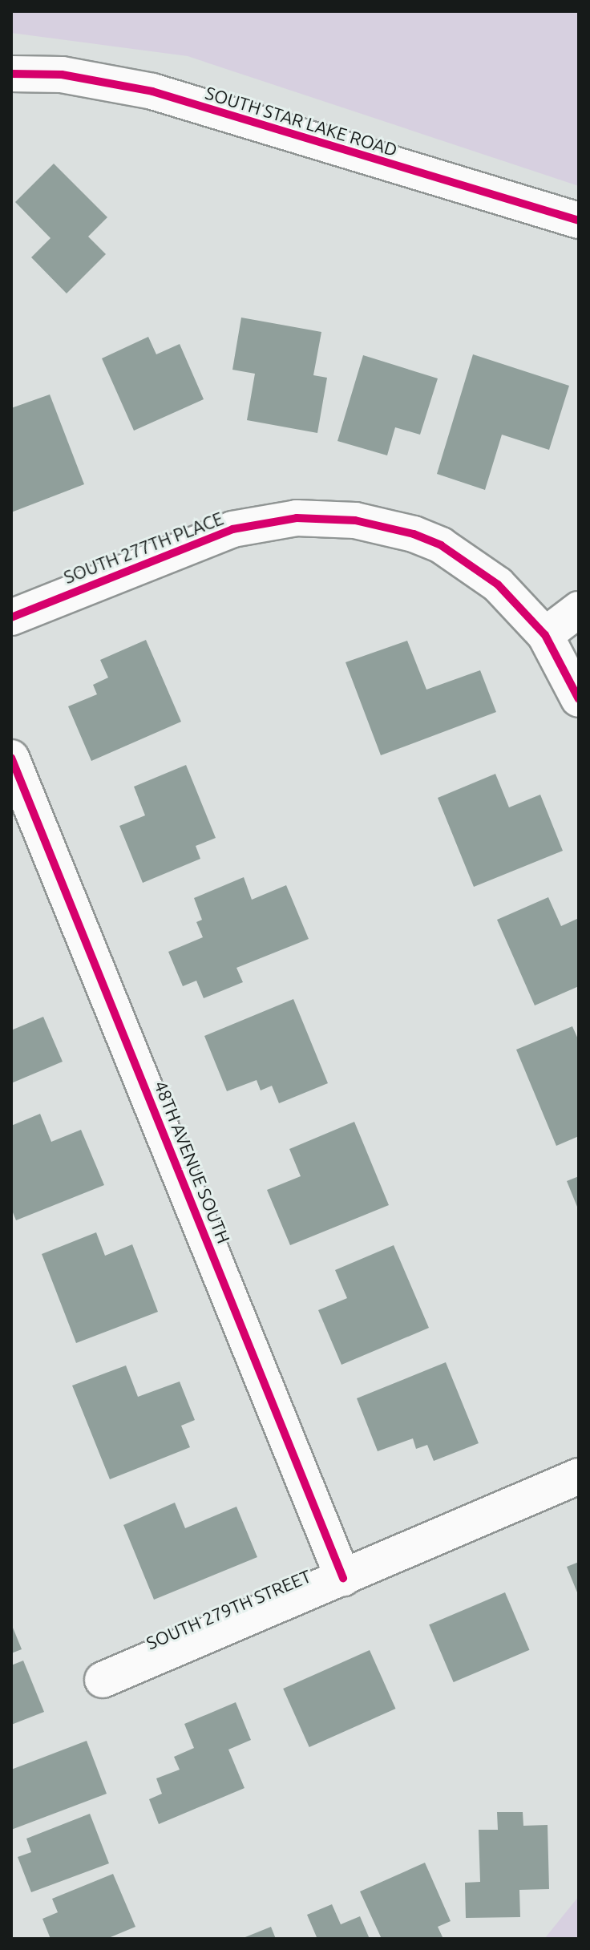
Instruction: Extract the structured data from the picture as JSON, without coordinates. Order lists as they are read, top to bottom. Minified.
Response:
{"streets":{"street":["SOUTH STAR LAKE ROAD","SOUTH 277TH PLACE","48TH AVENUE SOUTH","SOUTH 279TH STREET"]},"crossings":[["48TH AVENUE SOUTH","SOUTH 279TH STREET"]]}
